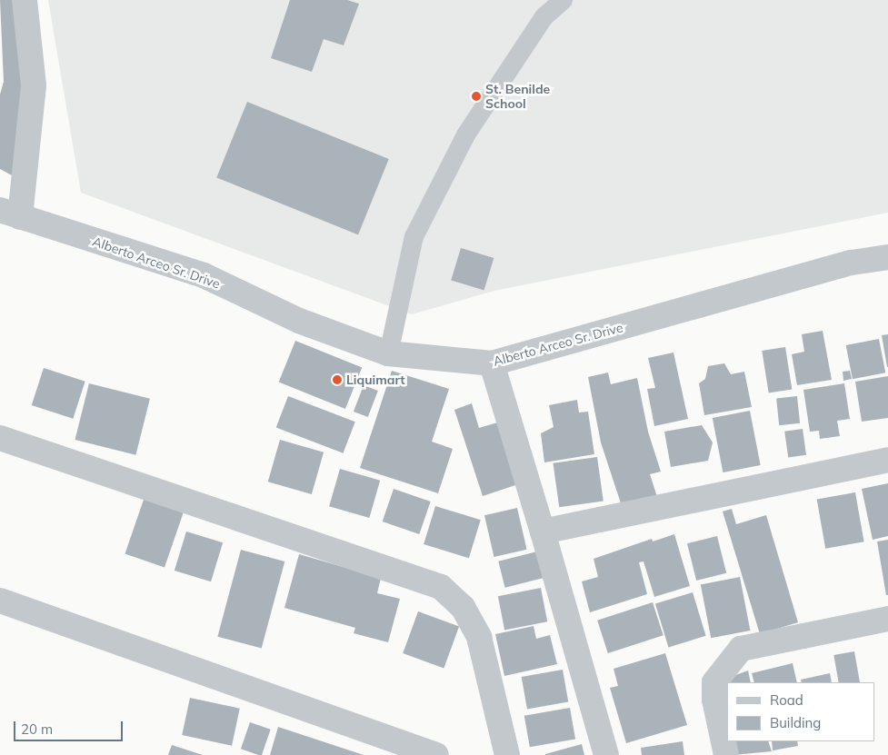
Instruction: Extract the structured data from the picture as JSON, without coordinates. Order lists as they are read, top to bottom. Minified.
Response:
{"streets":{"street":["Alberto Arceo Sr. Drive"]},"places":["St. Benilde School","Liquimart"],"legend":["Road","Building"],"scale_bar":"20 m"}
